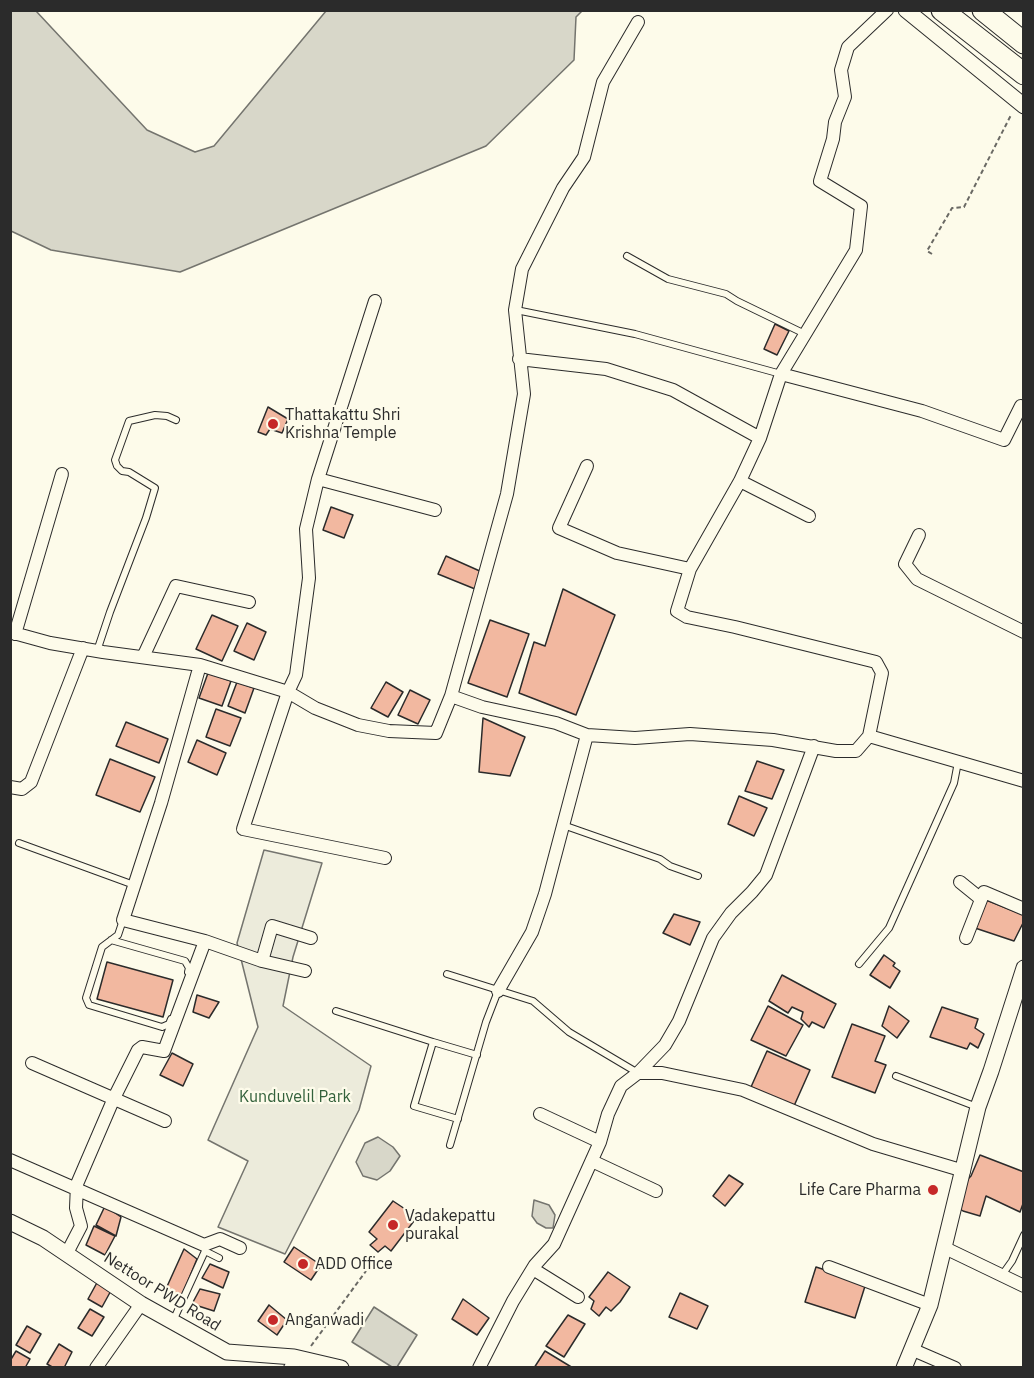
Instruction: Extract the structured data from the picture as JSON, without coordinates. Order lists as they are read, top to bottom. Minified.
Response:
{"streets":{"street":["Nettoor PWD Road"]},"parks":["Kunduvelil Park"],"places":["Thattakattu Shri Krishna Temple","Life Care Pharma","Vadakepattu purakal","ADD Office","Anganwadi"]}
